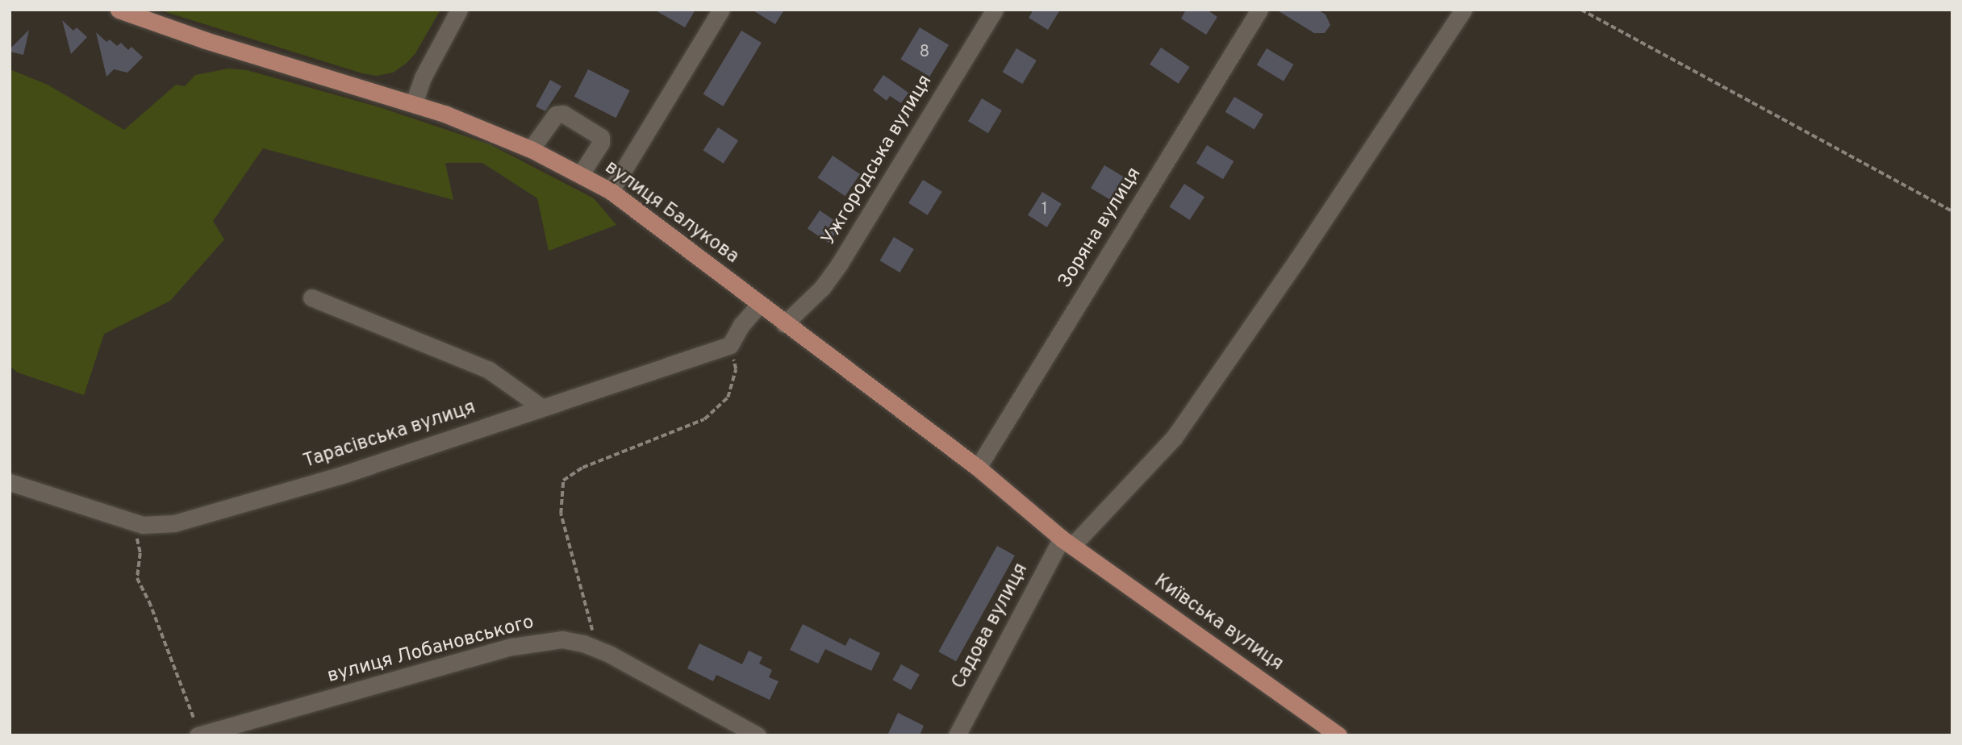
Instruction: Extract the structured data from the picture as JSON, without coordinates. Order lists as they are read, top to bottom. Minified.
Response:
{"streets":{"main road":["вулиця Балукова","Київська вулиця"],"street":["Ужгородська вулиця","Зоряна вулиця","Тарасівська вулиця","Садова вулиця","вулиця Лобановського"]},"crossings":[["Ужгородська вулиця","вулиця Балукова"],["вулиця Балукова","Зоряна вулиця"],["вулиця Балукова","Київська вулиця"],["вулиця Балукова","Садова вулиця"],["Київська вулиця","Садова вулиця"]],"house_numbers":["8","1"]}
